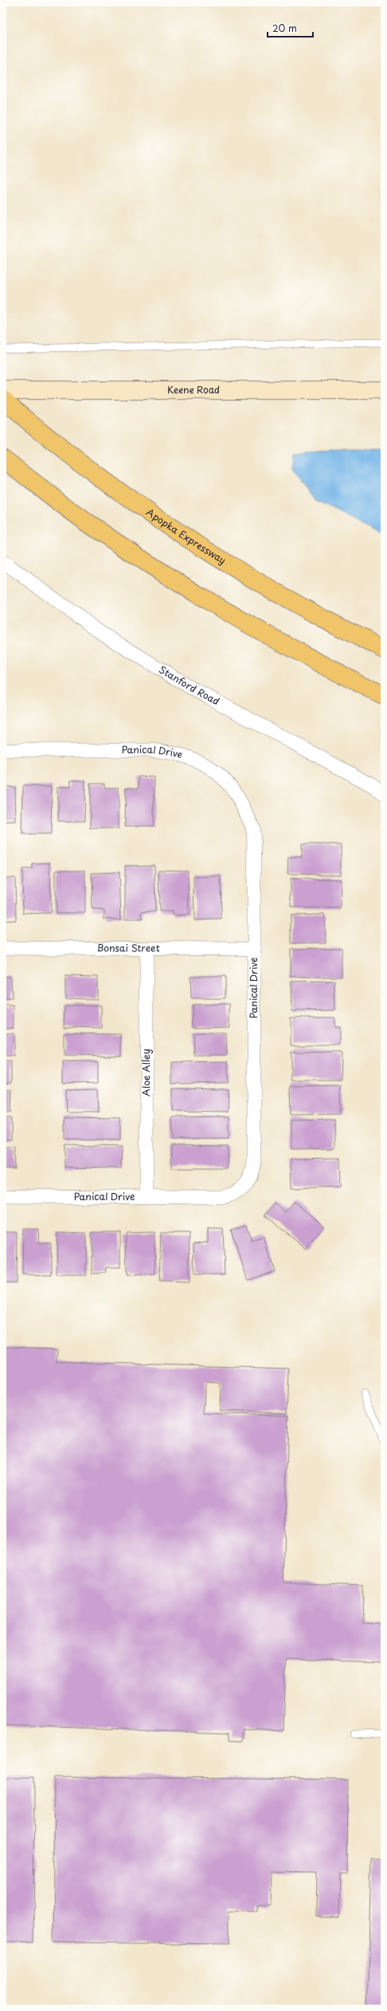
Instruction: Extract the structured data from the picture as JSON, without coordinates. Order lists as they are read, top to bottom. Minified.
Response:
{"streets":{"highway":["Apopka Expressway"],"main road":["Keene Road"],"street":["Stanford Road","Panical Drive","Bonsai Street","Aloe Alley"]},"crossings":[["Panical Drive","Bonsai Street"],["Panical Drive","Aloe Alley"],["Bonsai Street","Aloe Alley"]],"scale_bar":"20 m"}
